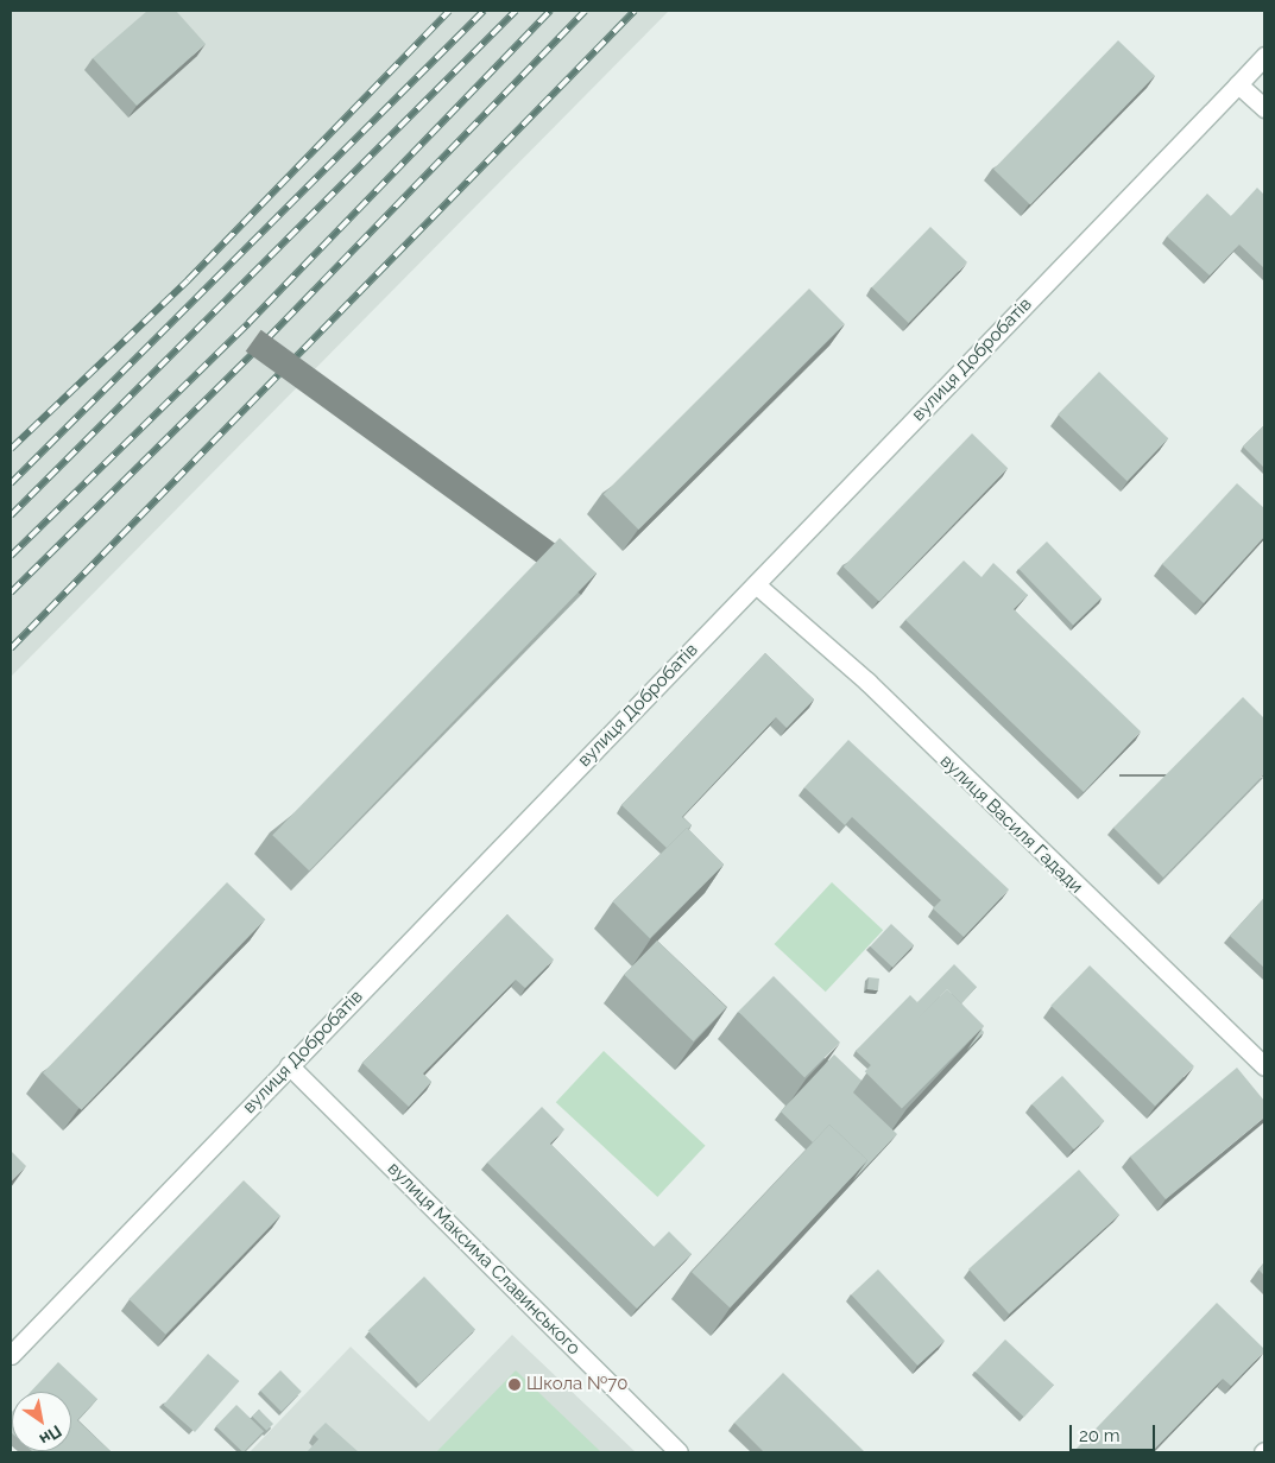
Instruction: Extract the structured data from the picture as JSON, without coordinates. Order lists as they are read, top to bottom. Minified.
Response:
{"streets":{"street":["вулиця Добробатів","вулиця Василя Гадади","вулиця Максима Славинського"]},"crossings":[["вулиця Добробатів","вулиця Василя Гадади"],["вулиця Добробатів","вулиця Максима Славинського"]],"places":["Школа №70"],"scale_bar":"20 m","north":"bottom right"}
